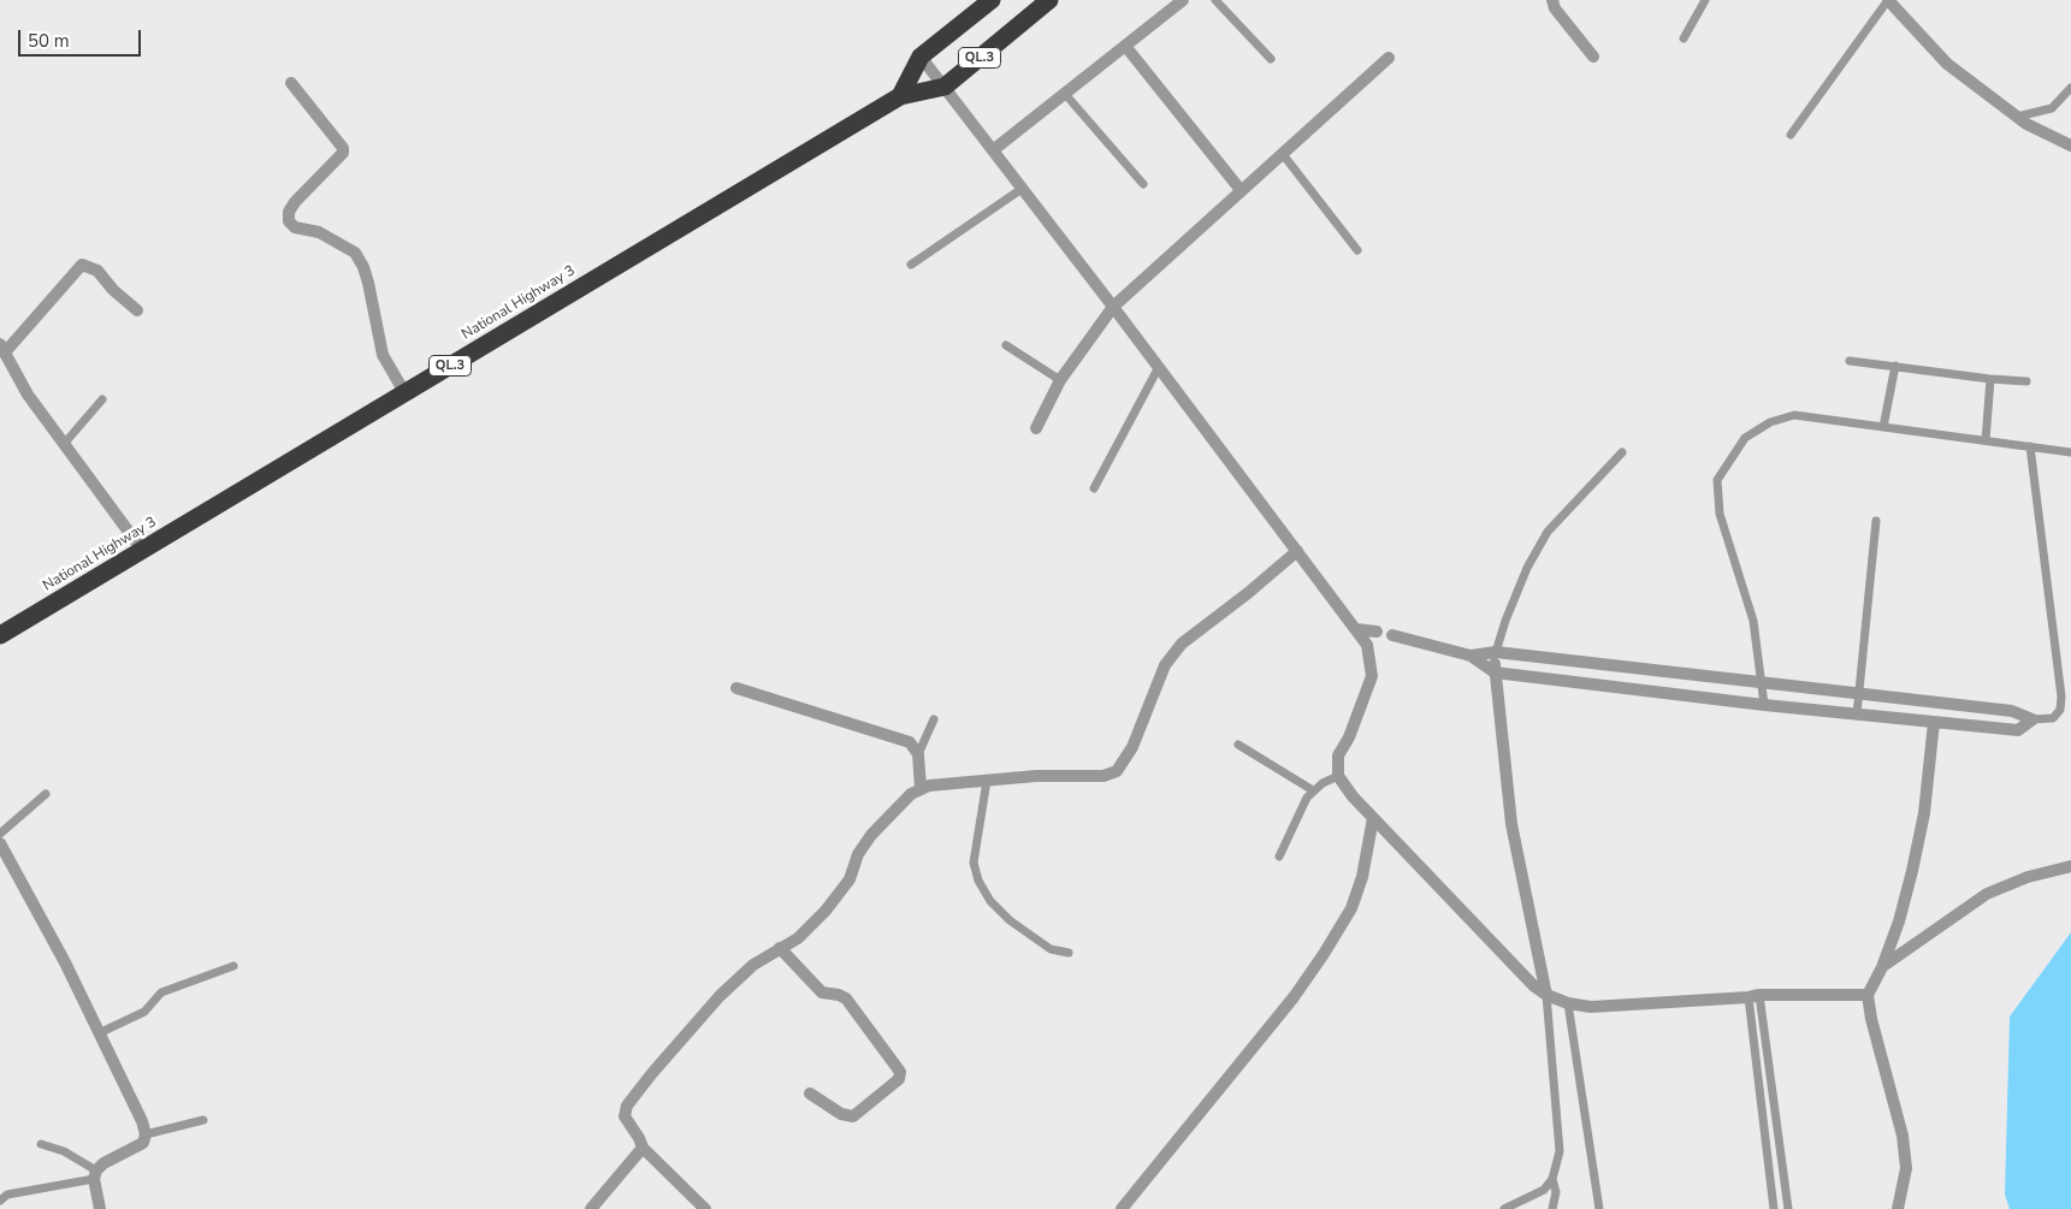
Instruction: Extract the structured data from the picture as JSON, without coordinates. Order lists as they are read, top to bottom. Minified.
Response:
{"streets":{"highway":["QL.3","National Highway 3"]},"crossings":[["QL.3","National Highway 3"]],"scale_bar":"50 m"}
